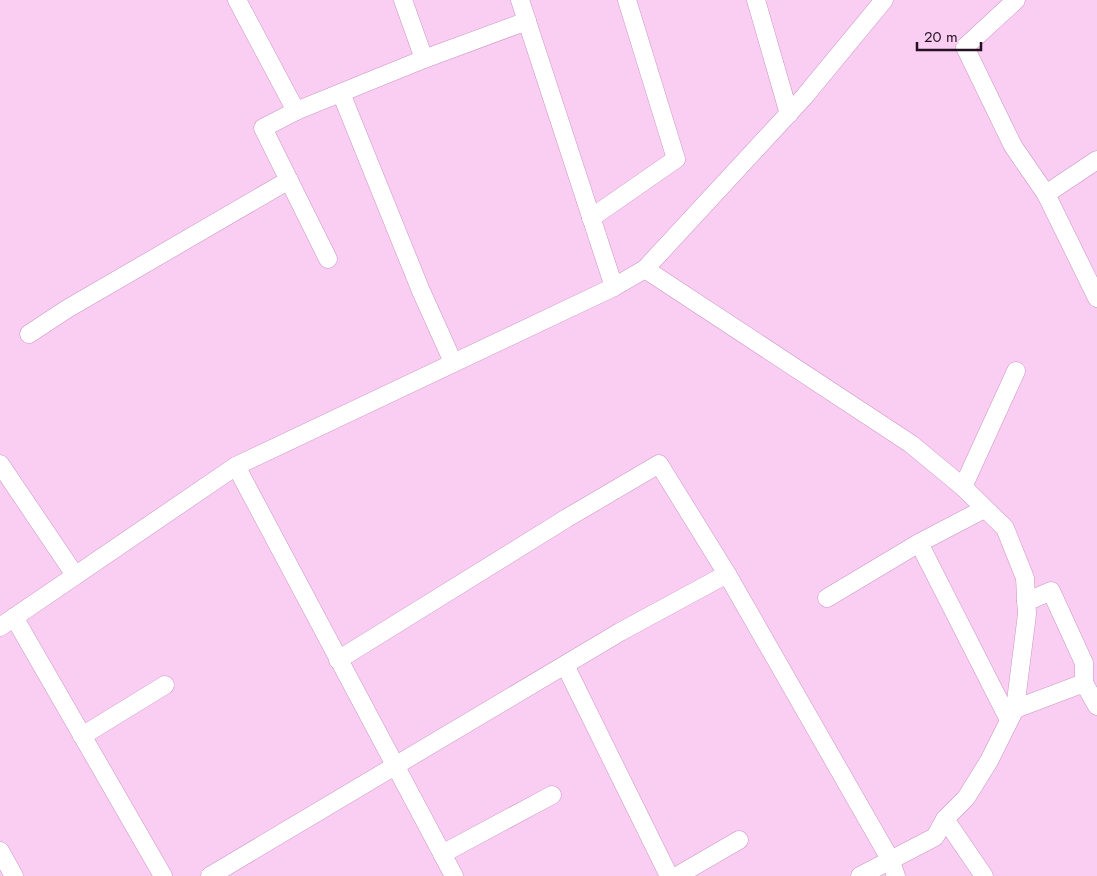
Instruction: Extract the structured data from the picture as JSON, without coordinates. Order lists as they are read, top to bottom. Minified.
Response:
{"scale_bar":"20 m"}
